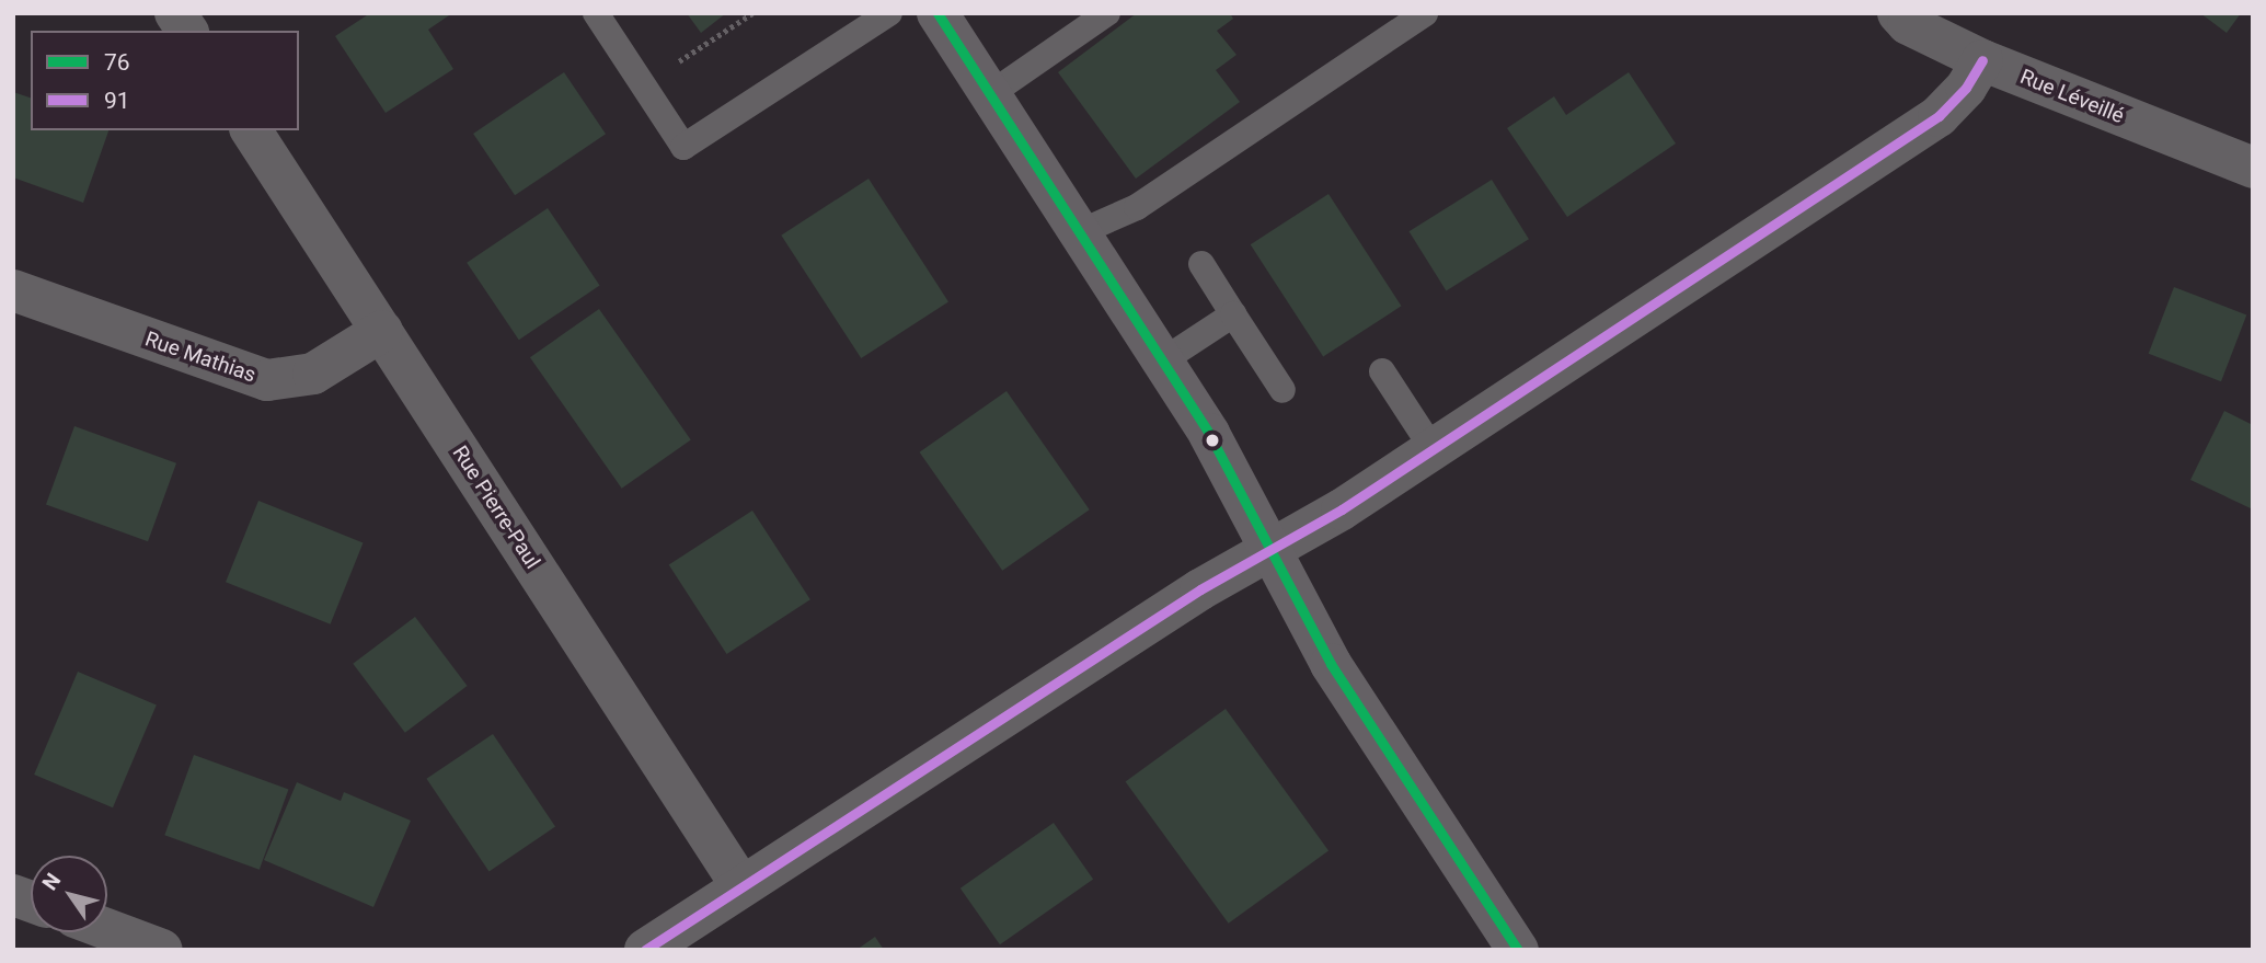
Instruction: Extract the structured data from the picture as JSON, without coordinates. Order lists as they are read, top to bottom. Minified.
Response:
{"streets":{"street":["Rue Léveillé","Rue Mathias","Rue Pierre-Paul"]},"crossings":[["Rue Mathias","Rue Pierre-Paul"]],"lines":["transit line 76","transit line 91"],"legend":["76","91"],"north":"top left"}
